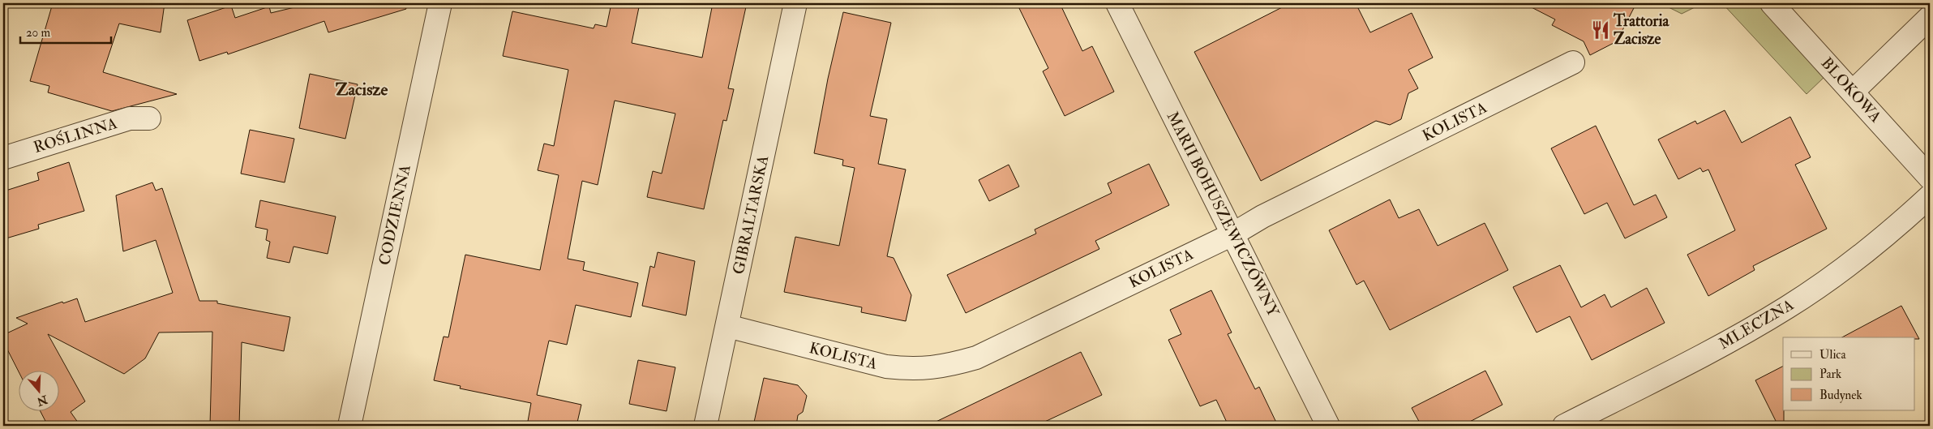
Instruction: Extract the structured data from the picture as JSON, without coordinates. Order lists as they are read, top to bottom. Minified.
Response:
{"streets":{"street":["BLOKOWA","KOLISTA","ROŚLINNA","MARII BOHUSZEWICZÓWNY","CODZIENNA","GIBRALTARSKA","MLECZNA"]},"crossings":[["KOLISTA","MARII BOHUSZEWICZÓWNY"],["KOLISTA","GIBRALTARSKA"]],"districts":["Zacisze"],"places":{"restaurant":["Trattoria Zacisze"]},"legend":["Ulica","Park","Budynek"],"scale_bar":"20 m","north":"bottom"}
